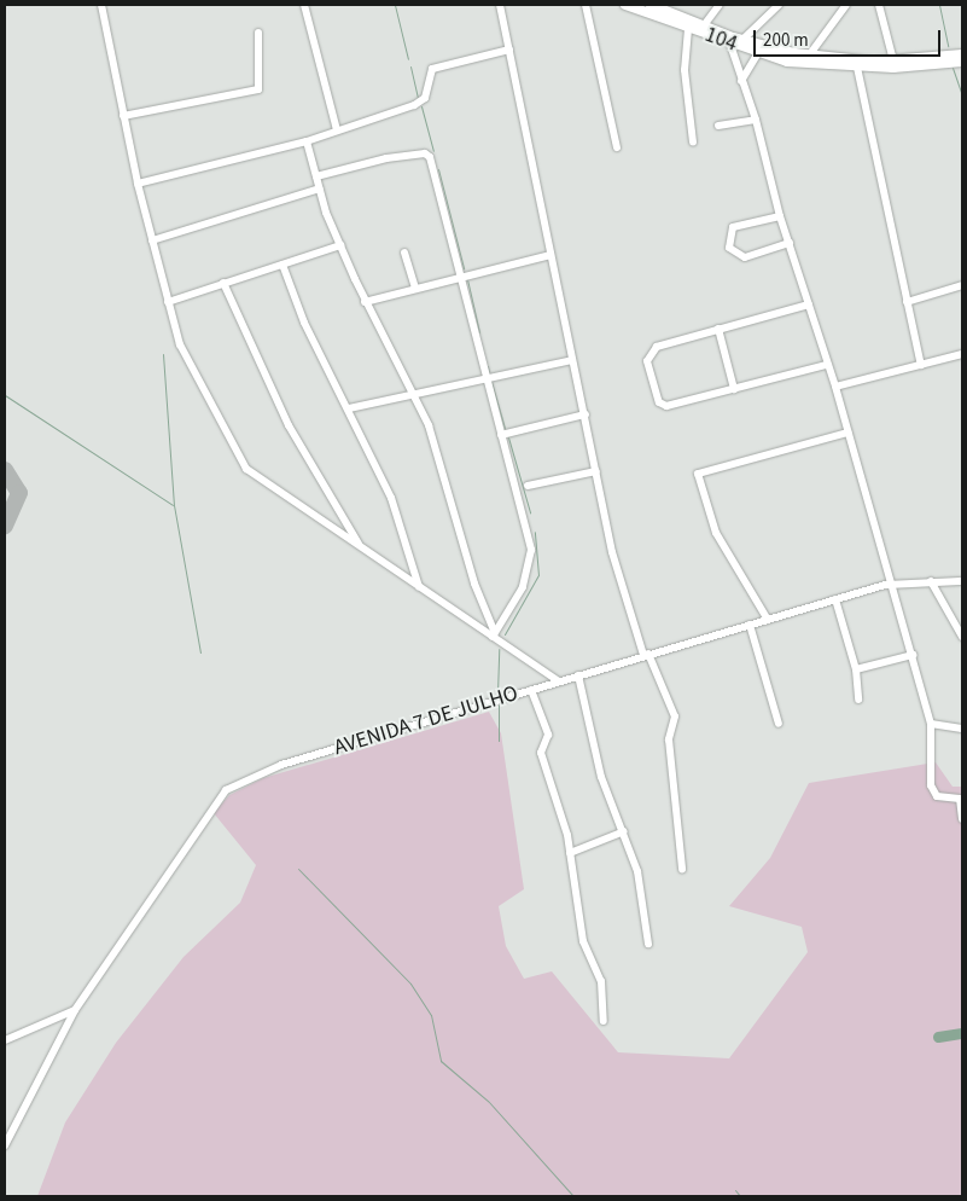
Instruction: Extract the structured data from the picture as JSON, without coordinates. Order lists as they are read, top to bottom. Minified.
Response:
{"streets":{"street":["104","AVENIDA 7 DE JULHO"]},"scale_bar":"200 m"}
